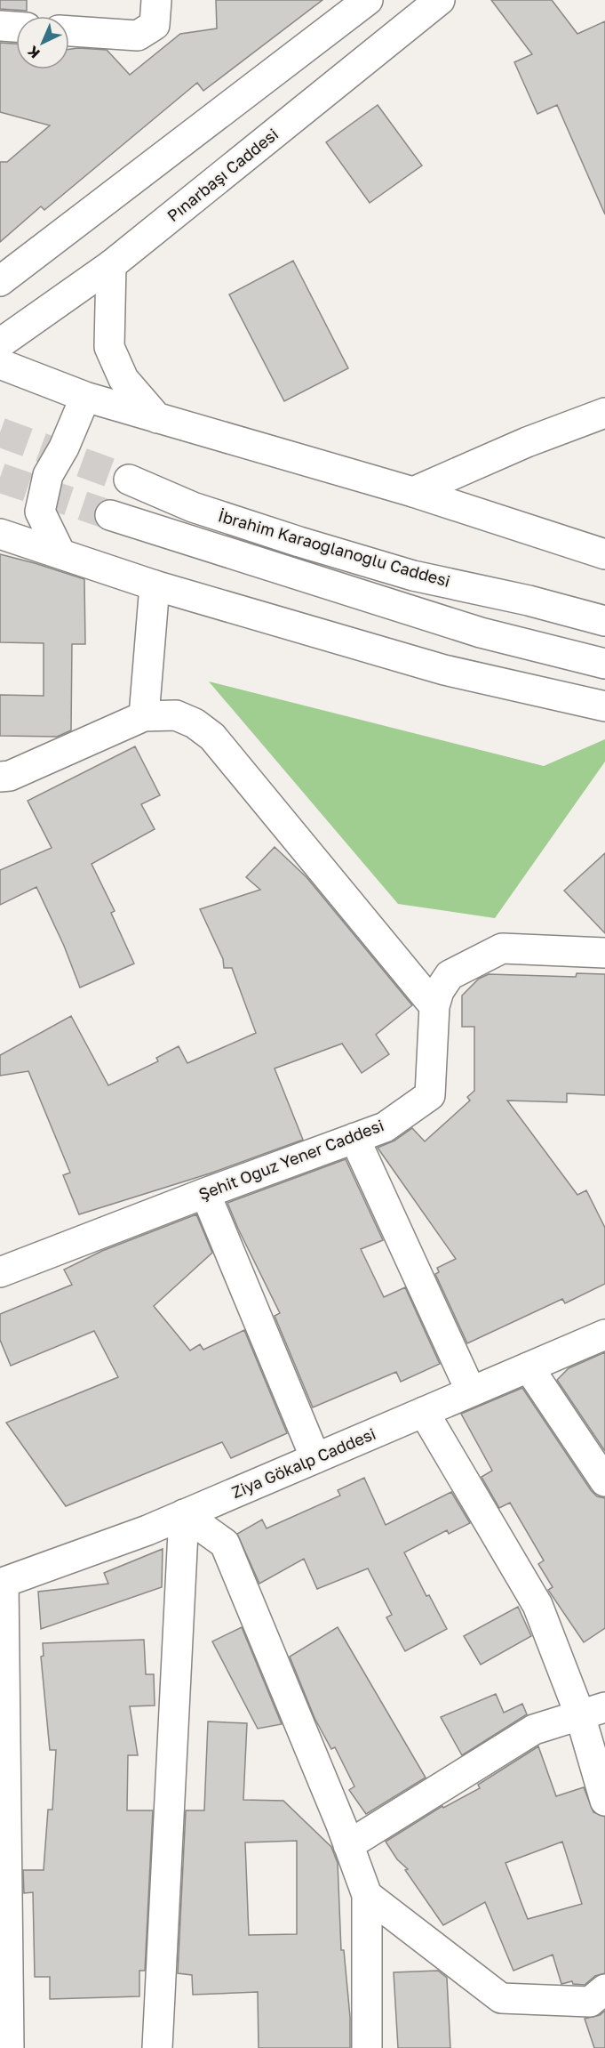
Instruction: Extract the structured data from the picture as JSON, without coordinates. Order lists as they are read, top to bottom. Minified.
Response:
{"streets":{"main road":["Pınarbaşı Caddesi","İbrahim Karaoğlanoğlu Caddesi","Şehit Oğuz Yener Caddesi","Ziya Gökalp Caddesi"]},"north":"bottom left"}
